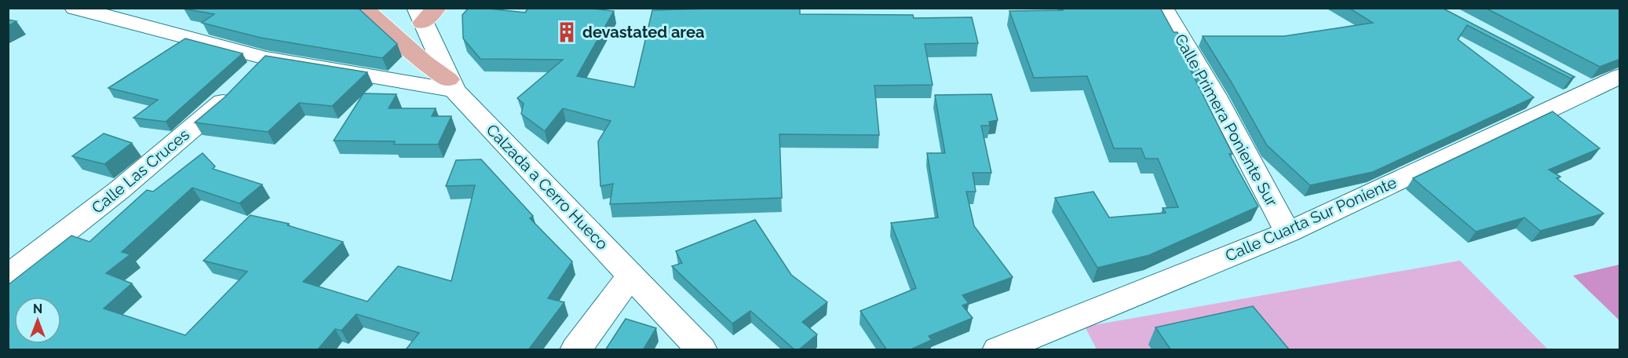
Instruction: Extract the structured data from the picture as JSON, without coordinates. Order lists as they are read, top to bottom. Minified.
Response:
{"streets":{"street":["Calle Primera Poniente Sur","Calle Las Cruces","Calzada a Cerro Hueco","Calle Cuarta Sur Poniente"]},"crossings":[["Calle Primera Poniente Sur","Calle Cuarta Sur Poniente"]],"places":{"building":["devastated area"]},"north":"top"}
